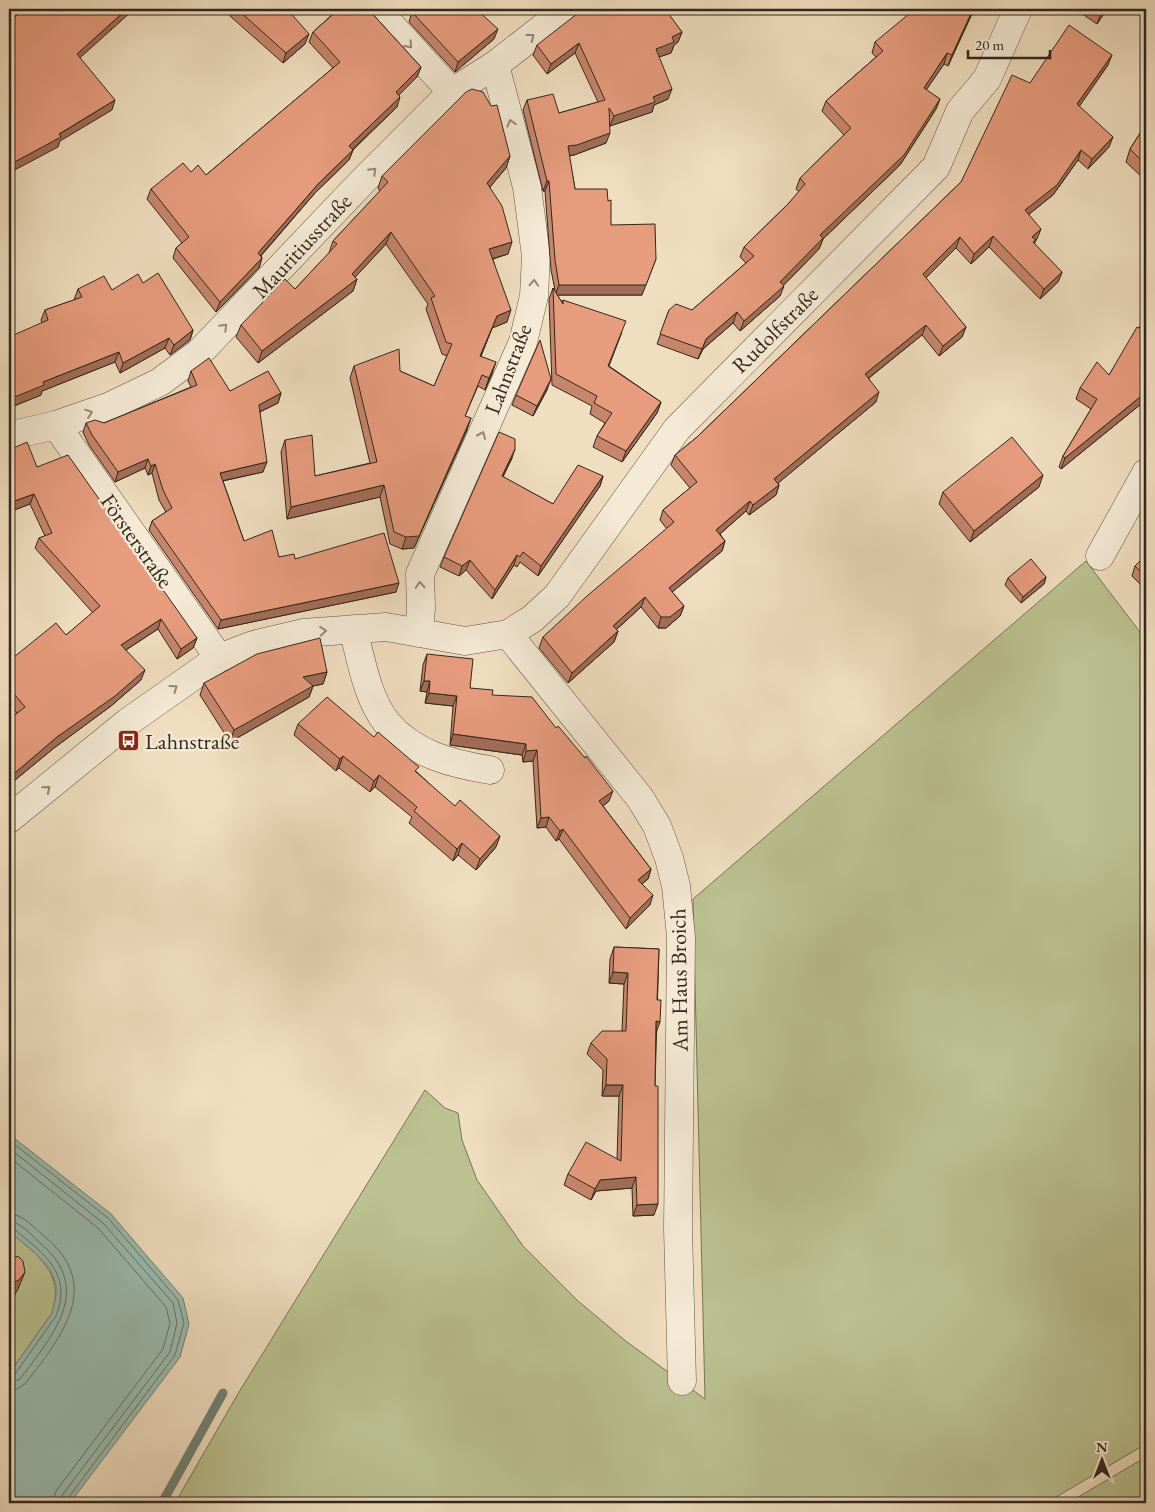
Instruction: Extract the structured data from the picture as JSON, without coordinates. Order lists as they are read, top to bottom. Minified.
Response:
{"streets":{"street":["Mauritiusstraße","Rudolfstraße","Lahnstraße","Försterstraße","Am Haus Broich"]},"crossings":[["Mauritiusstraße","Lahnstraße"],["Mauritiusstraße","Försterstraße"],["Rudolfstraße","Am Haus Broich"]],"one_way":["Mauritiusstraße","Lahnstraße"],"places":{"bus stop":["Lahnstraße"]},"scale_bar":"20 m","north":"top"}
